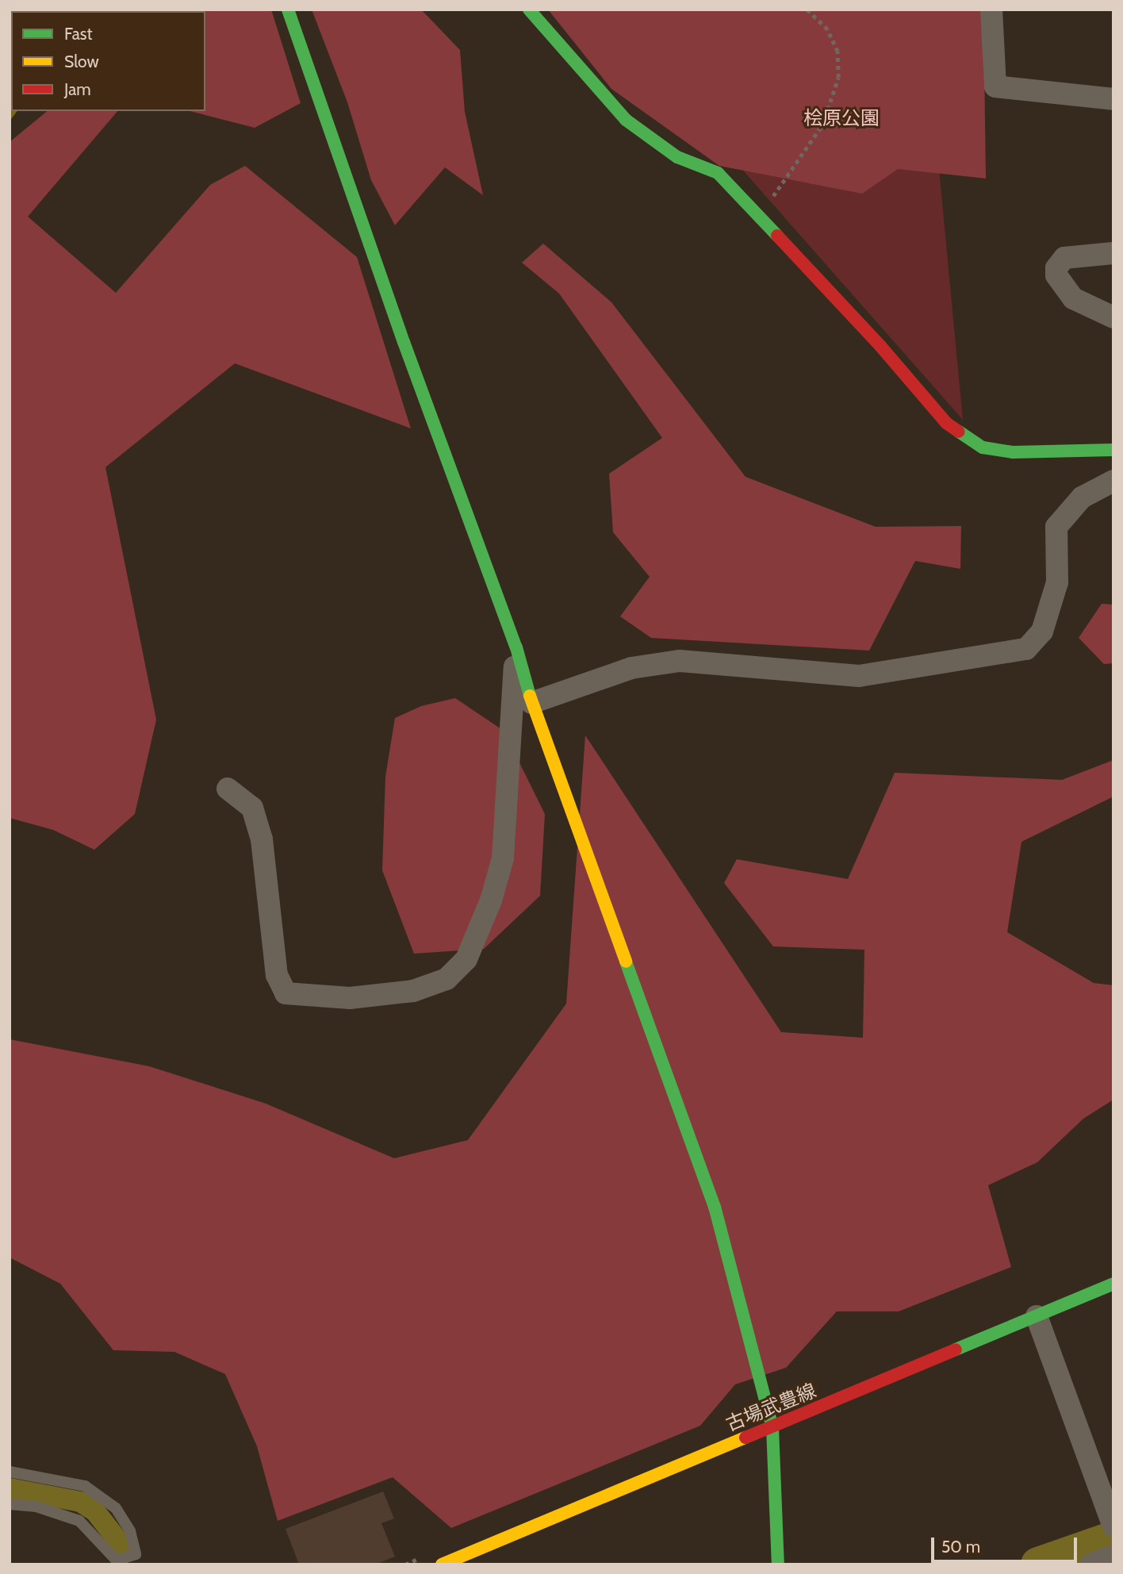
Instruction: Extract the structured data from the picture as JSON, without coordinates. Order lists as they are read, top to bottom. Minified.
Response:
{"streets":{"street":["古場武豊線"]},"parks":["桧原公園"],"legend":["Fast","Slow","Jam"],"scale_bar":"50 m"}
